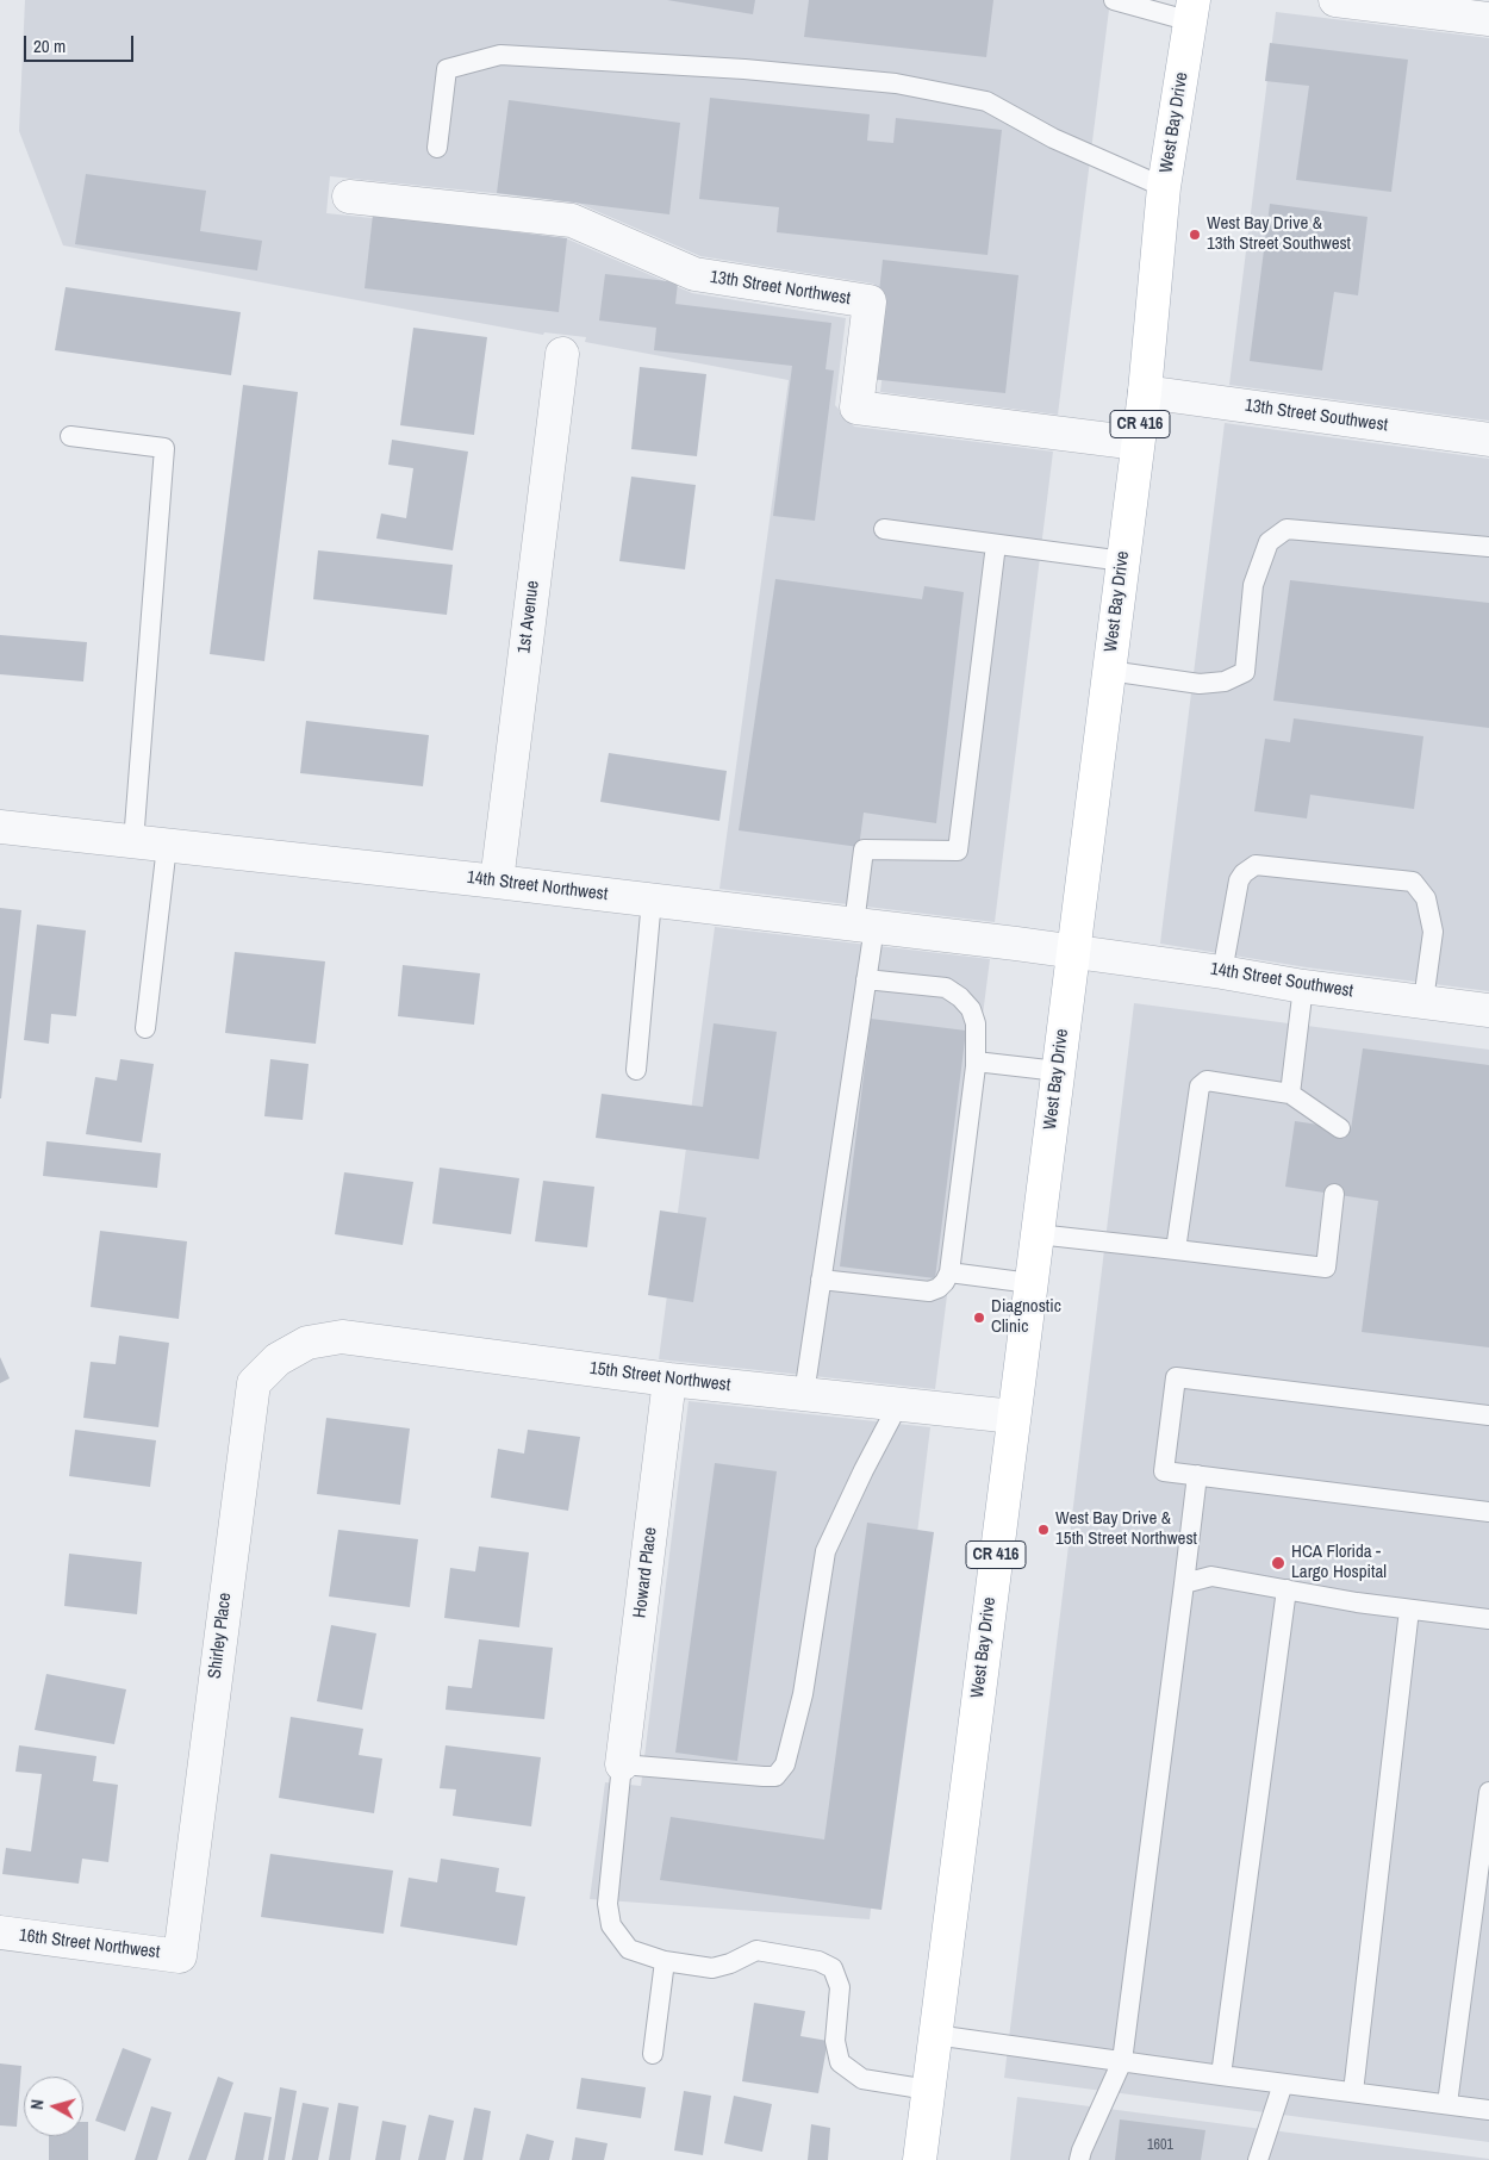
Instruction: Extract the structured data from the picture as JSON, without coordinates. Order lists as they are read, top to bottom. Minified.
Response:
{"streets":{"main road":["West Bay Drive","CR 416"],"street":["13th Street Northwest","13th Street Southwest","1st Avenue","14th Street Northwest","14th Street Southwest","15th Street Northwest","Howard Place","Shirley Place","16th Street Northwest"]},"crossings":[["West Bay Drive","13th Street Northwest"],["West Bay Drive","13th Street Southwest"],["West Bay Drive","14th Street Northwest"],["West Bay Drive","14th Street Southwest"],["West Bay Drive","15th Street Northwest"],["1st Avenue","14th Street Northwest"],["14th Street Northwest","14th Street Southwest"],["15th Street Northwest","Howard Place"],["15th Street Northwest","Shirley Place"],["Shirley Place","16th Street Northwest"]],"places":["West Bay Drive & 13th Street Southwest","Diagnostic Clinic","West Bay Drive & 15th Street Northwest","HCA Florida - Largo Hospital"],"house_numbers":["1601"],"scale_bar":"20 m","north":"left"}
